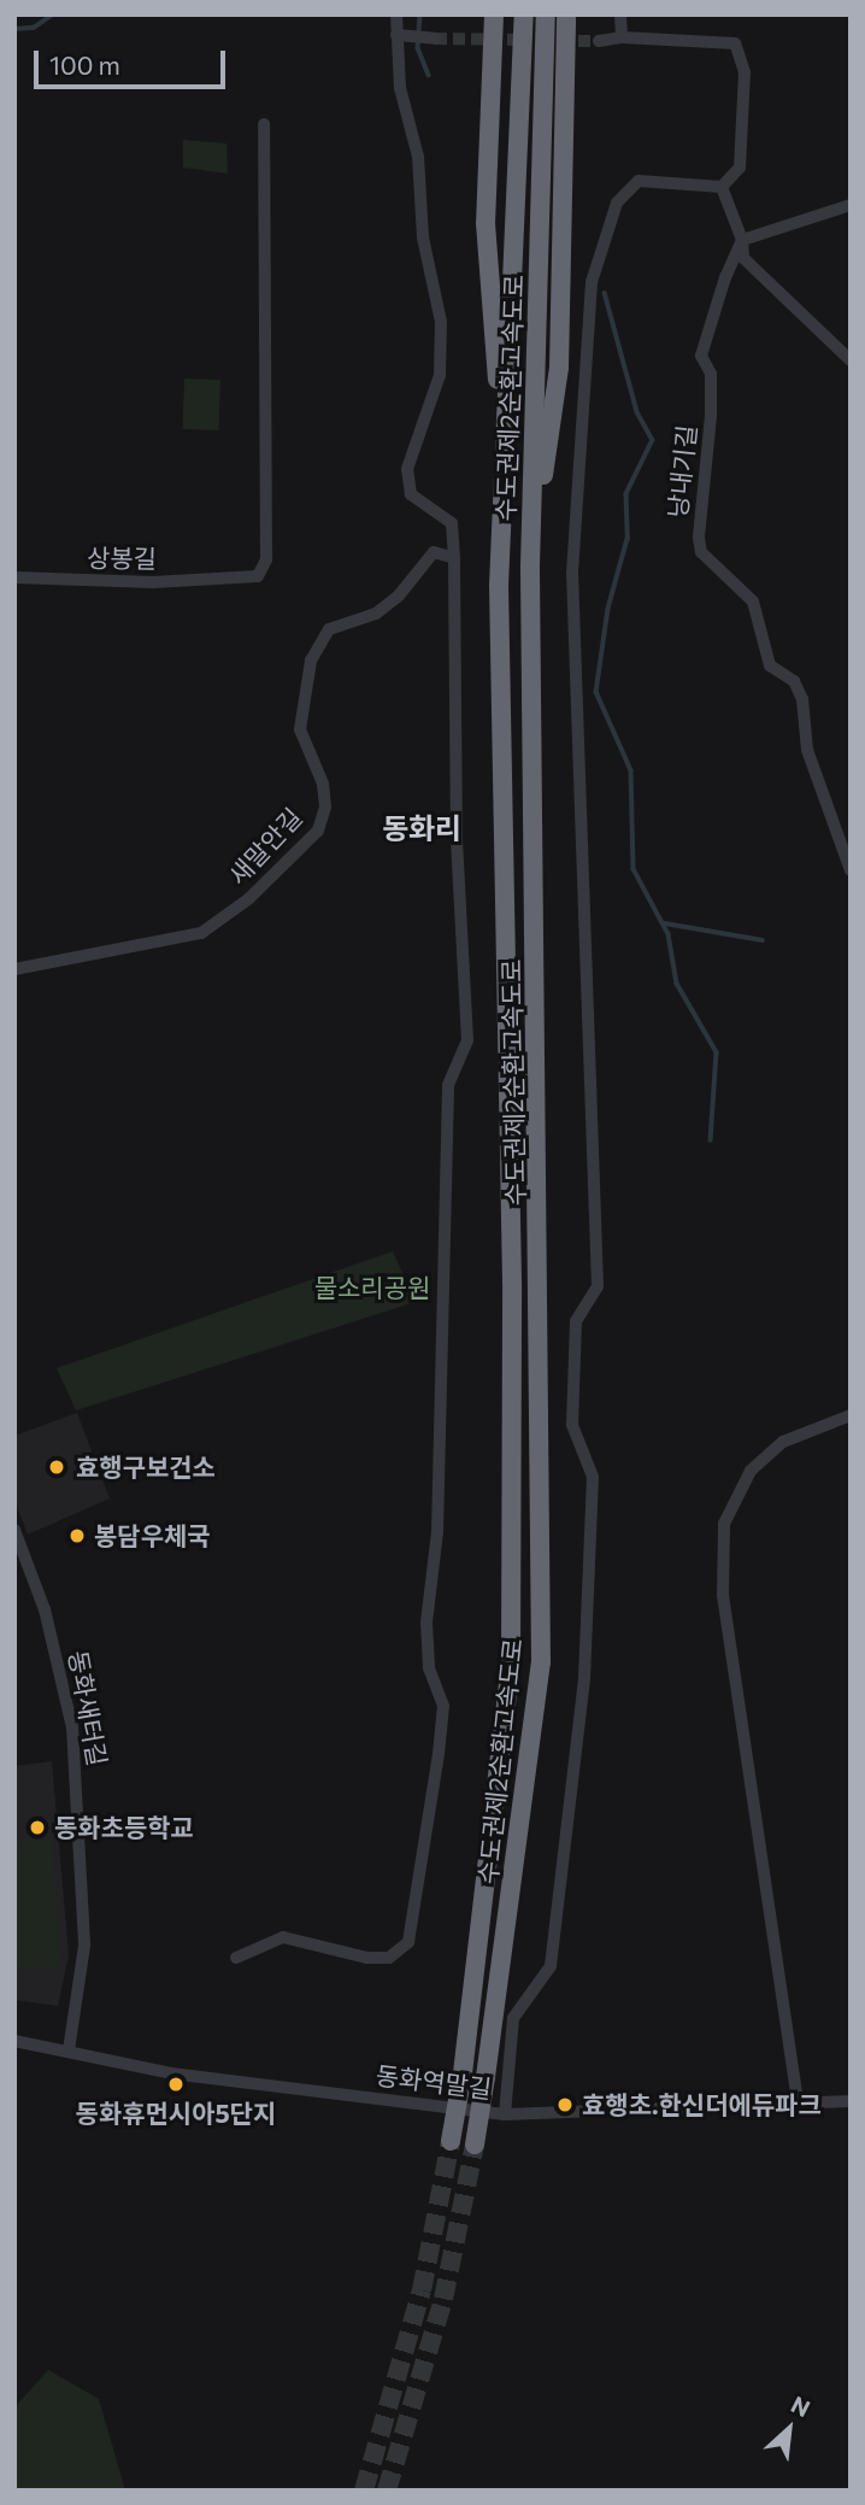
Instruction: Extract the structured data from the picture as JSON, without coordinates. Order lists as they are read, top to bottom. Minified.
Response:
{"streets":{"highway":["수도권제2순환고속도로"],"street":["낭내기길","상봉길","새말안길","동화새터길","동화역말길"]},"crossings":[["동화새터길","동화역말길"]],"districts":["동화리"],"parks":["물소리공원"],"places":["효행구보건소","봉담우체국","동화초등학교","동화휴먼시아5단지","효행초.한신더에듀파크"],"scale_bar":"100 m","north":"top right"}
